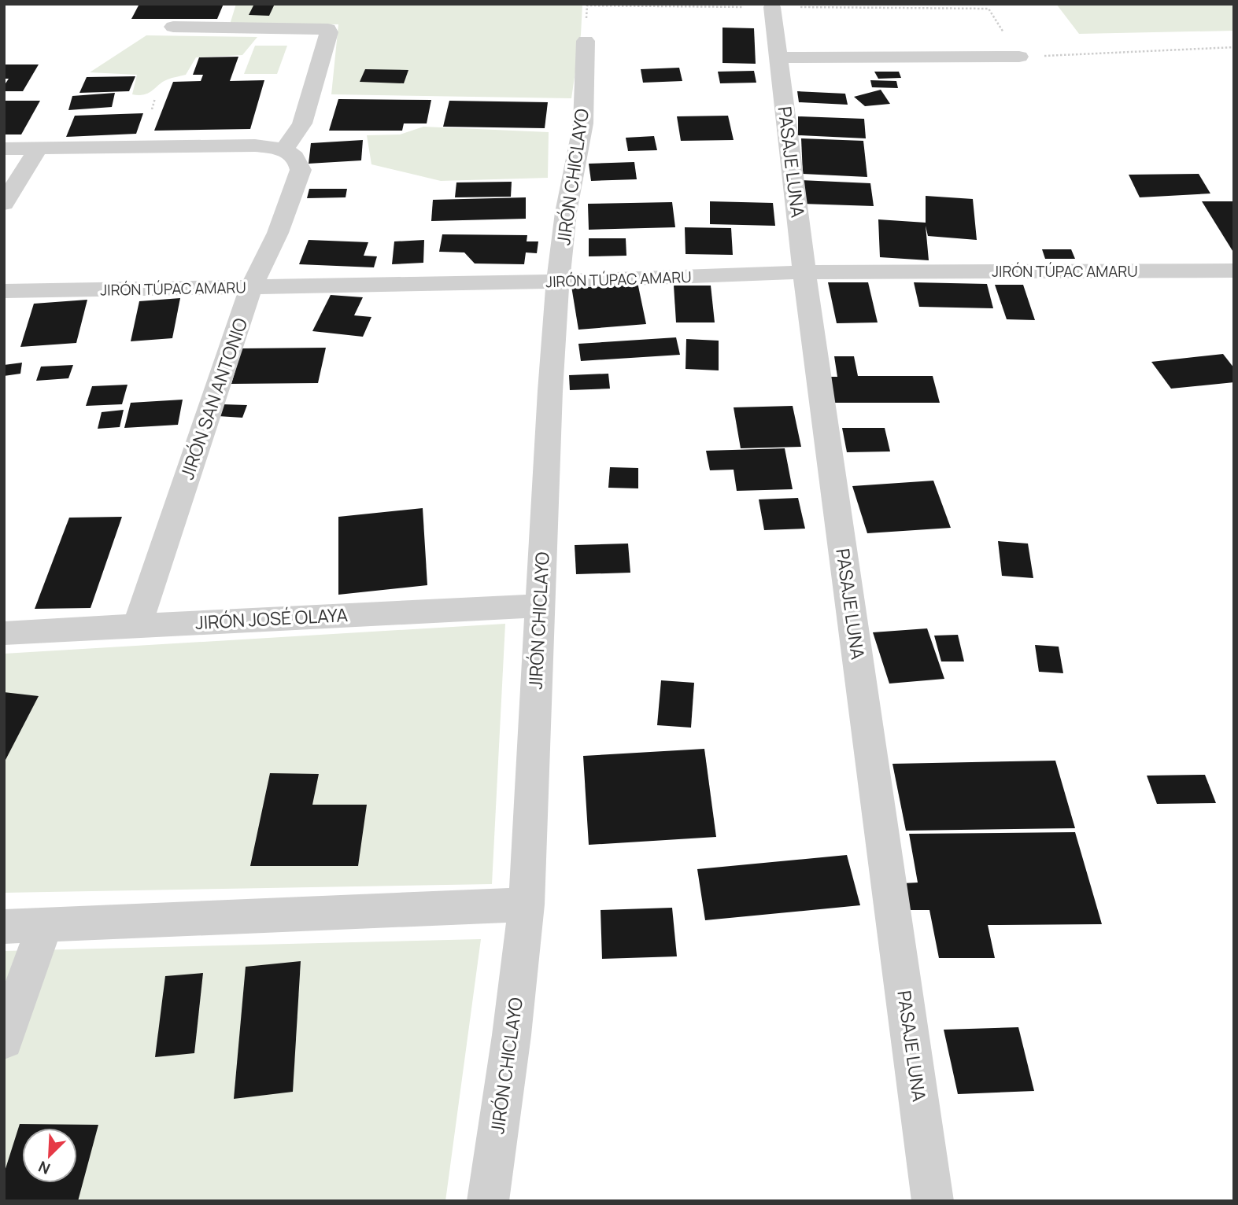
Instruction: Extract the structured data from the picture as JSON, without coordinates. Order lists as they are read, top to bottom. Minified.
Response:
{"streets":{"street":["PASAJE LUNA","JIRÓN CHICLAYO","JIRÓN TÚPAC AMARU","JIRÓN SAN ANTONIO","JIRÓN JOSÉ OLAYA"]},"crossings":[["PASAJE LUNA","JIRÓN TÚPAC AMARU"],["JIRÓN CHICLAYO","JIRÓN TÚPAC AMARU"],["JIRÓN CHICLAYO","JIRÓN JOSÉ OLAYA"],["JIRÓN TÚPAC AMARU","JIRÓN SAN ANTONIO"],["JIRÓN SAN ANTONIO","JIRÓN JOSÉ OLAYA"]],"north":"bottom left"}
